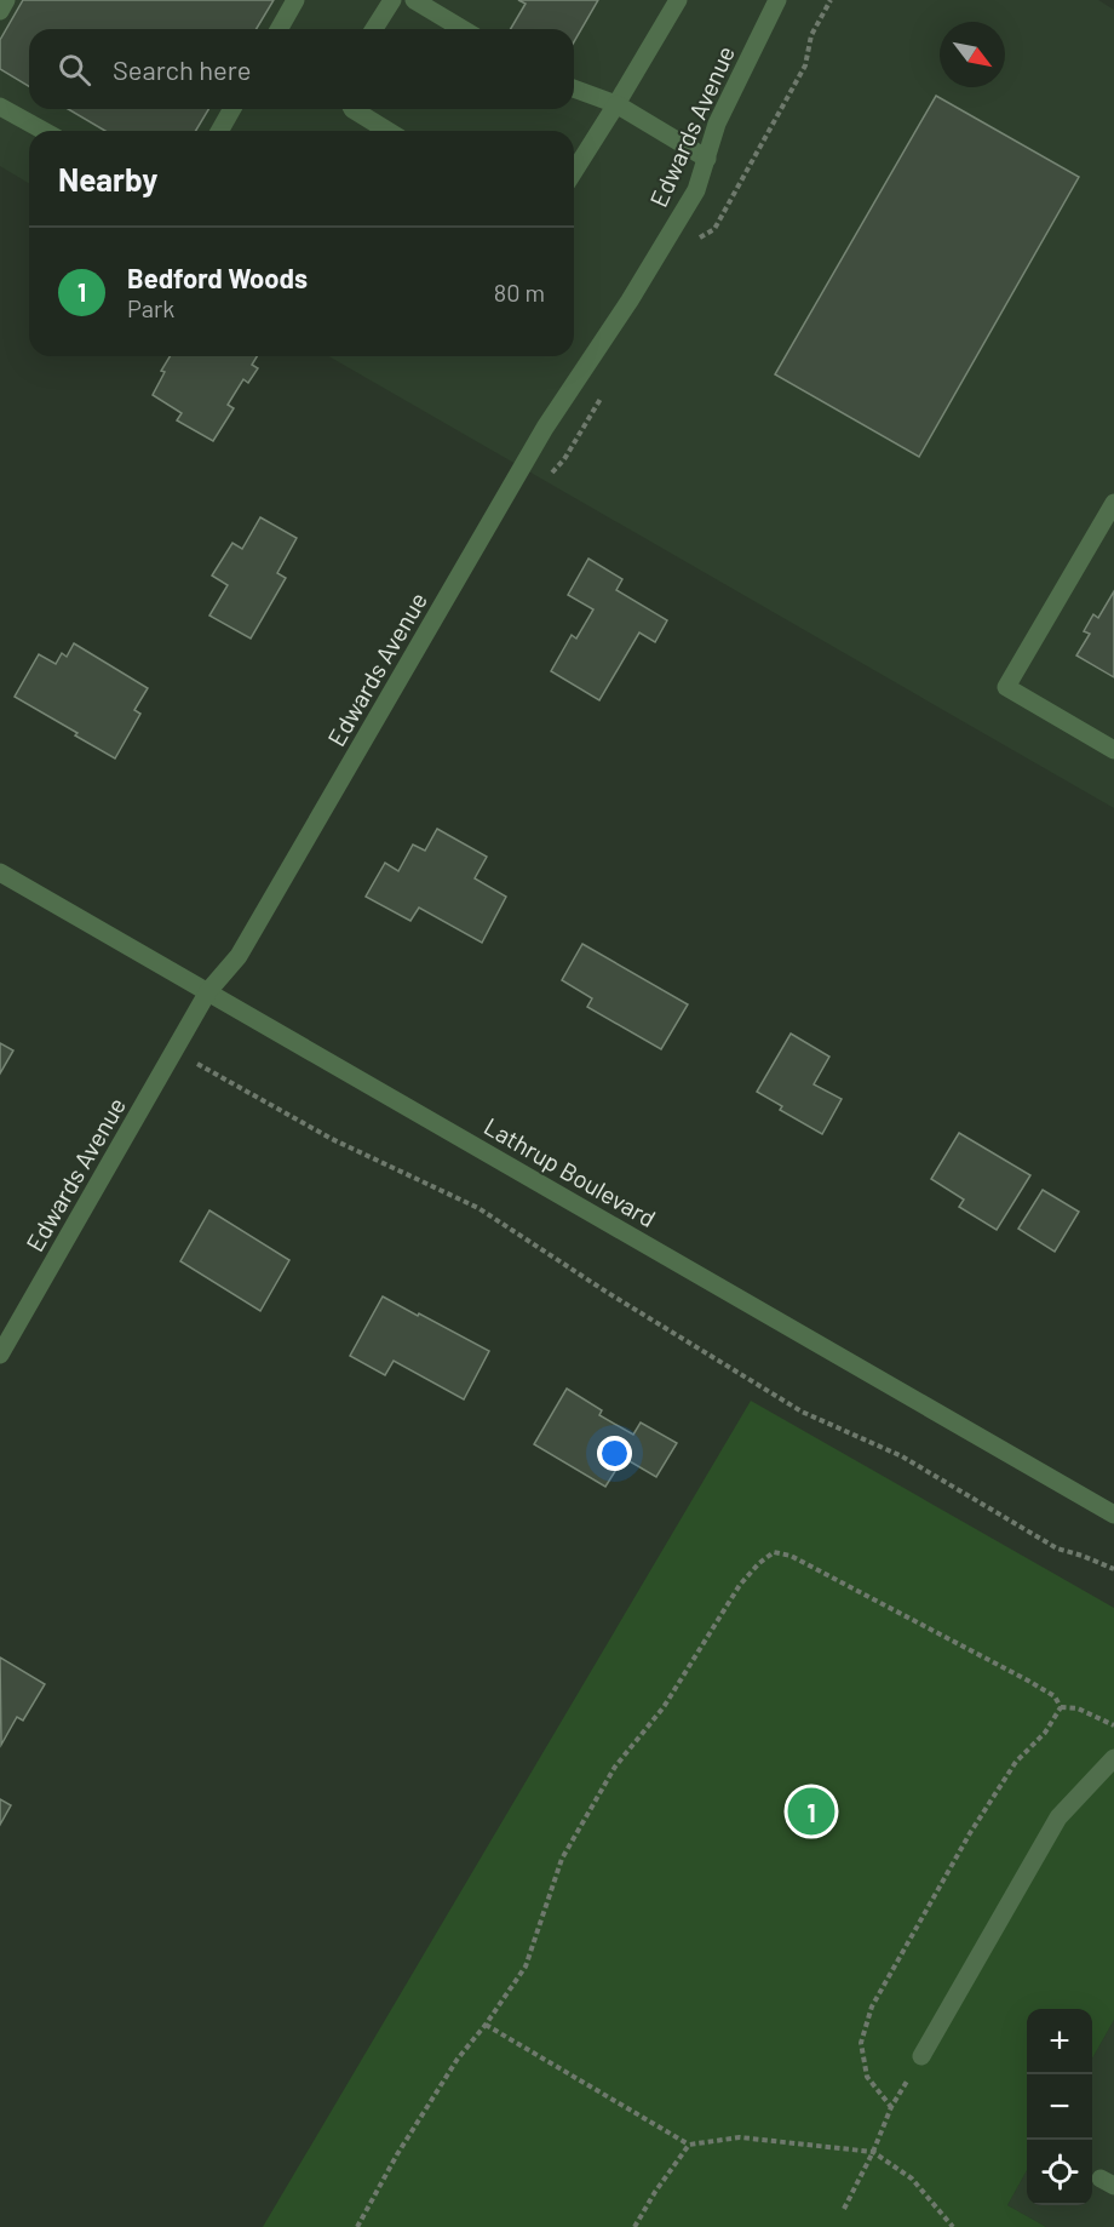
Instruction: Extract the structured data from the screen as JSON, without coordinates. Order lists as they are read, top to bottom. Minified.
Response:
{"streets":{"street":["Edwards Avenue","Lathrup Boulevard"]},"crossings":[["Edwards Avenue","Lathrup Boulevard"]],"north":"bottom right","page":{"search":"Search here","heading":"Nearby","list":[{"mark":"1","name":"Bedford Woods","note":"Park","value":"80 m"}],"pins":"1","map_buttons":["+","−"]}}
